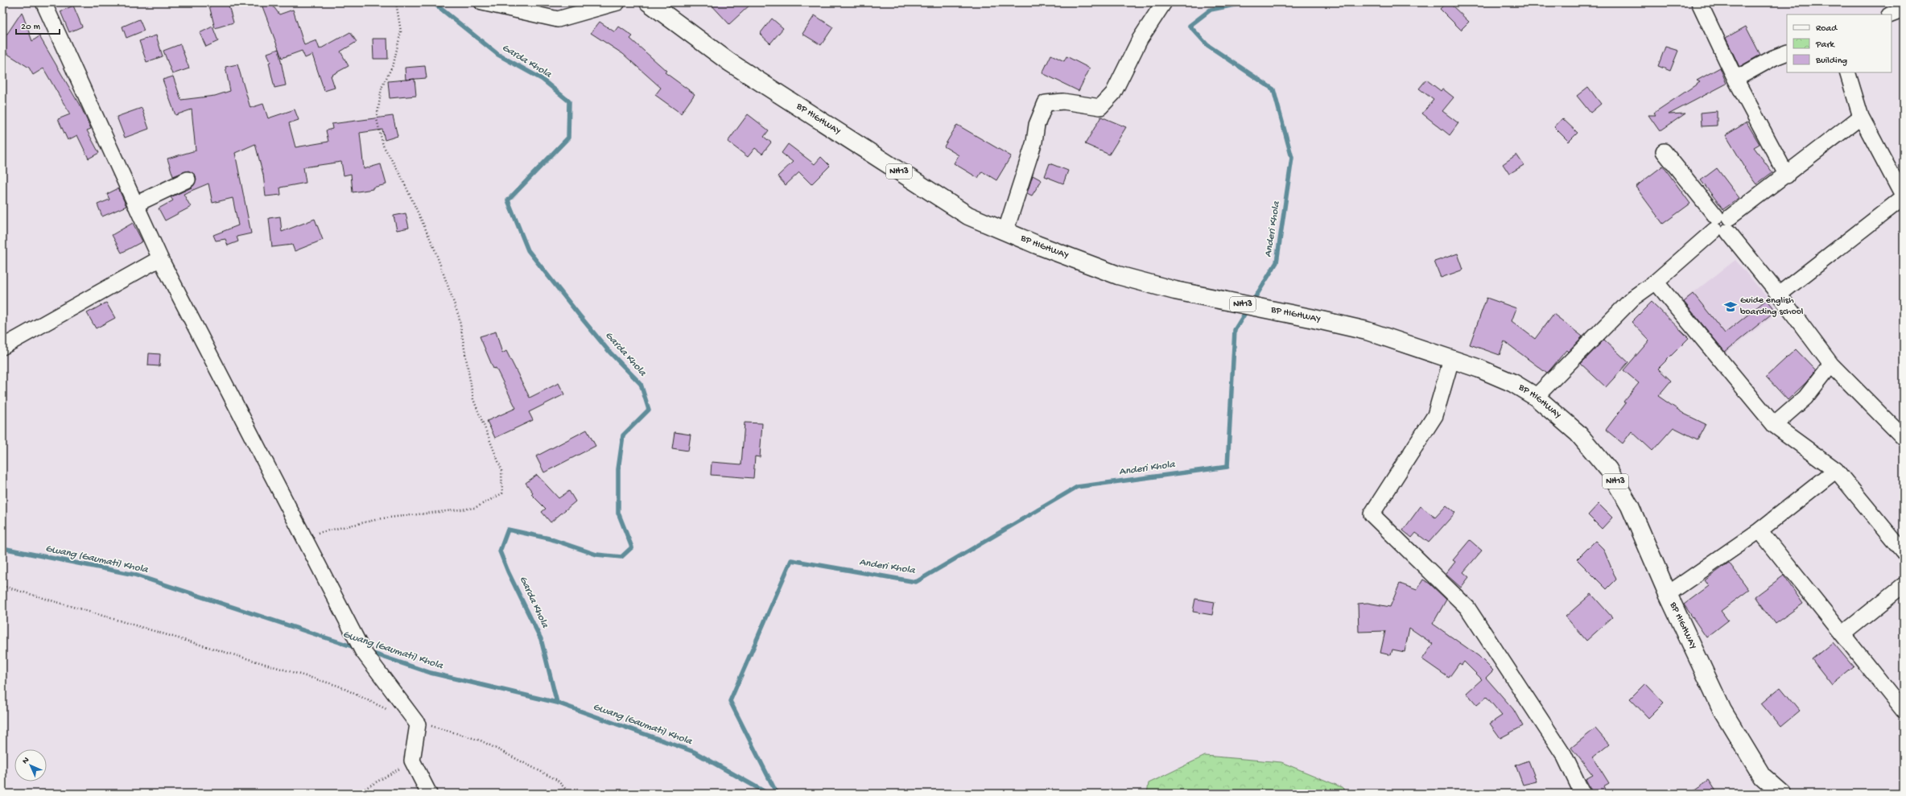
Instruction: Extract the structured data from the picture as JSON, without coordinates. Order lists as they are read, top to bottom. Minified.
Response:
{"streets":{"highway":["BP HIGHWAY","NH13"]},"water":["Garda Khola","Anderi Khola","Gwang (Gaumati) Khola"],"places":{"school or university":["Guide english boarding school"]},"legend":["Road","Park","Building"],"scale_bar":"20 m","north":"top left"}
